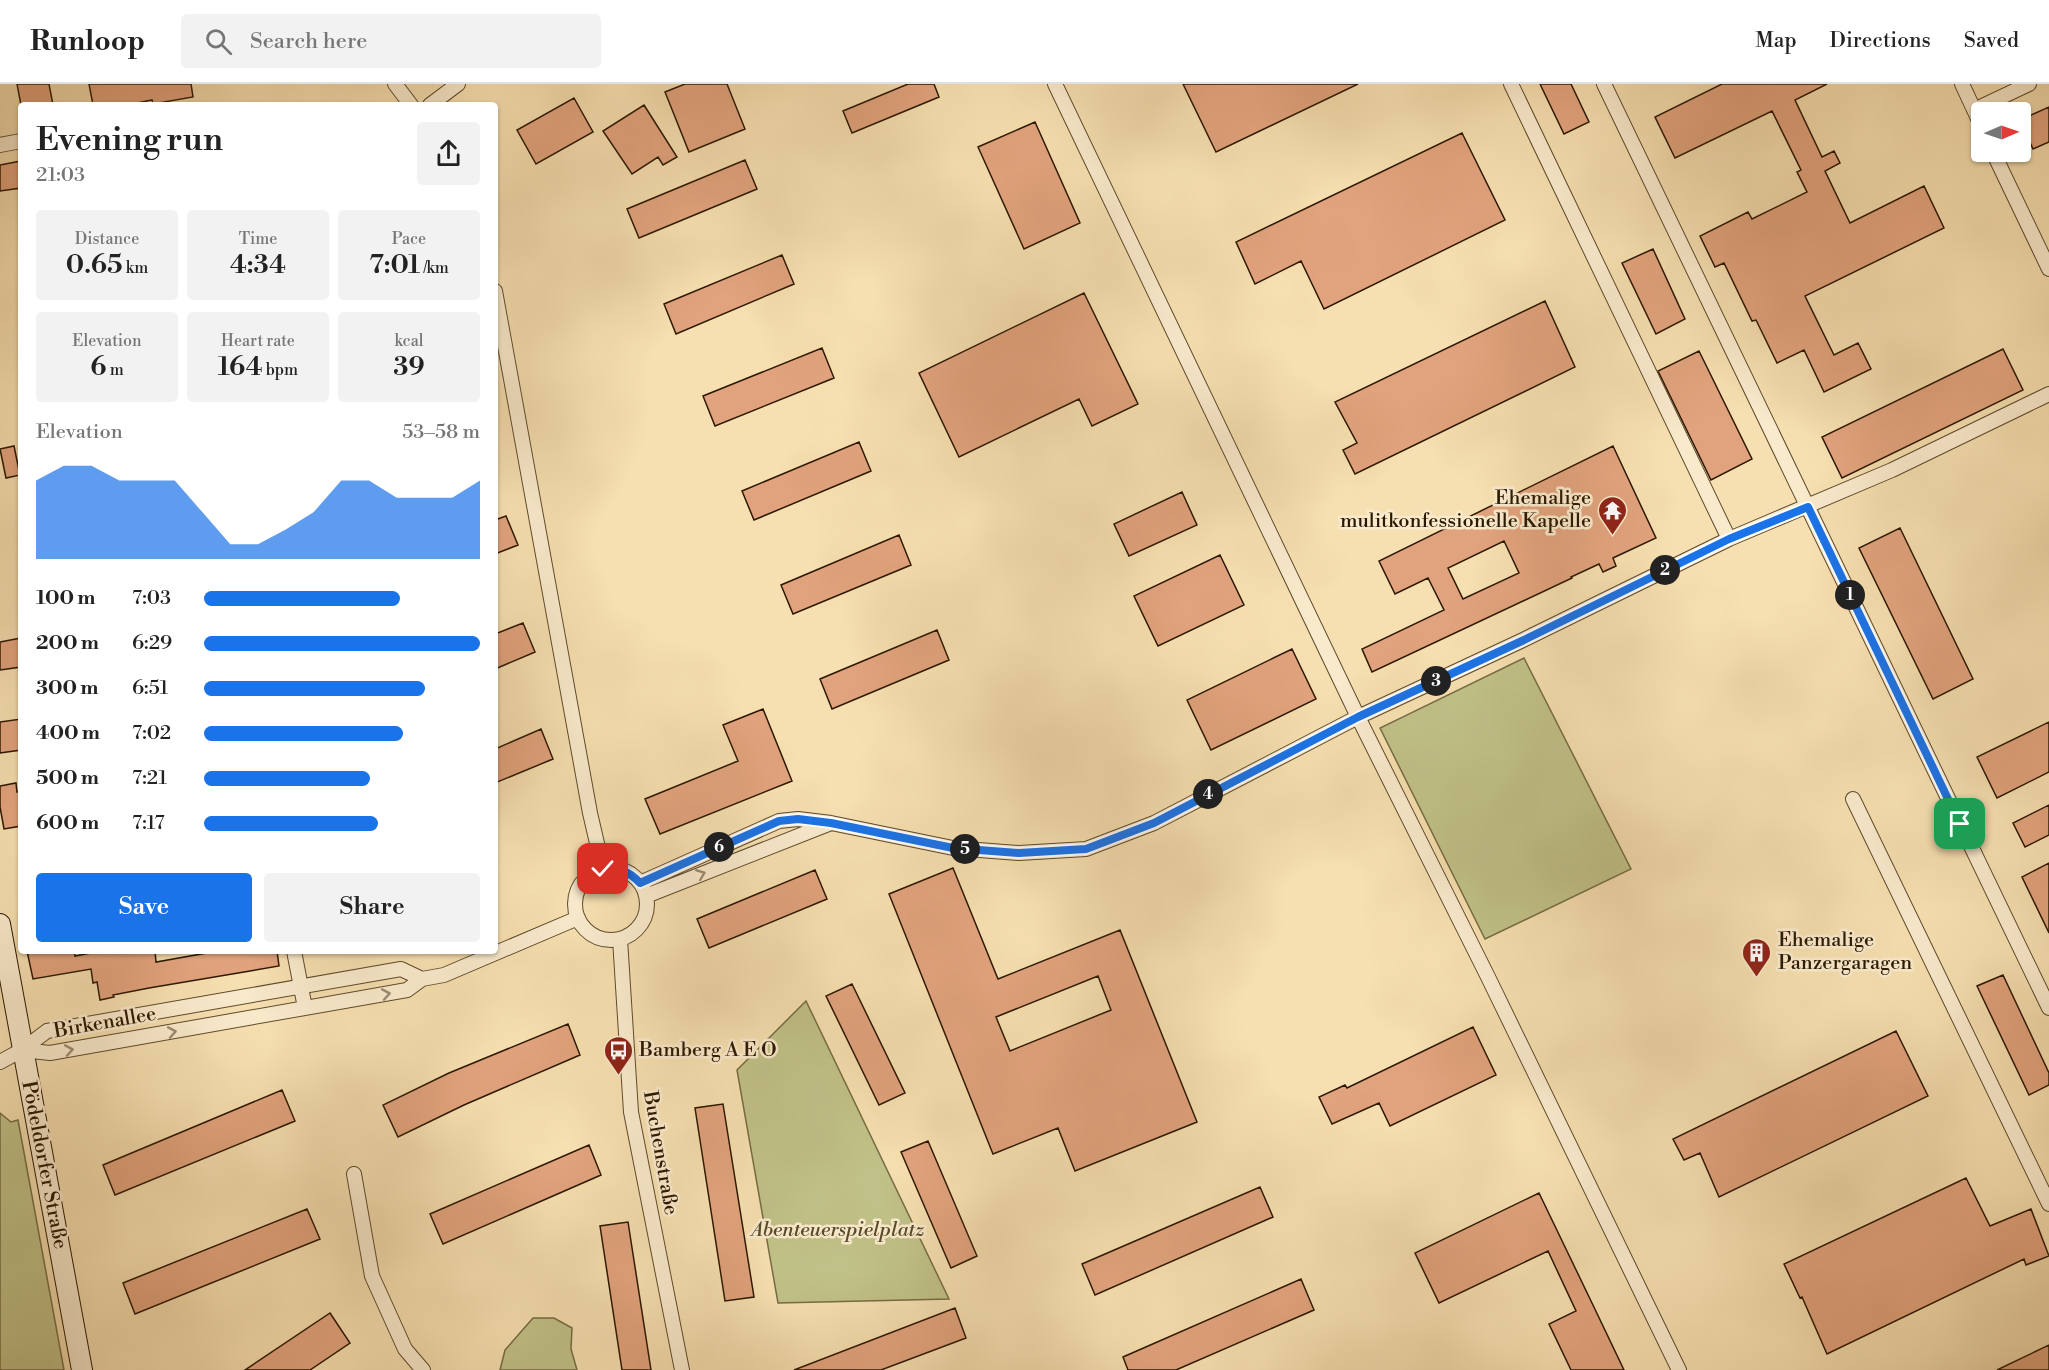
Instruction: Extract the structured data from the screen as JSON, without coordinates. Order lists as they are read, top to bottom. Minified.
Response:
{"streets":{"main road":["Pödeldorfer Straße"],"street":["Birkenallee","Buchenstraße"]},"crossings":[["Birkenallee","Buchenstraße"],["Birkenallee","Pödeldorfer Straße"]],"parks":["Abenteuerspielplatz"],"places":{"temple":["Ehemalige mulitkonfessionelle Kapelle"],"building":["Ehemalige Panzergaragen"],"bus stop":["Bamberg A E O"]},"north":"right","page":{"header":"Runloop","search":"Search here","nav":["Map","Directions","Saved"],"heading":["Evening run","21:03"],"stats":[["Distance","0.65 km"],["Time","4:34"],["Pace","7:01 /km"],["Elevation","6 m"],["Heart rate","164 bpm"],["kcal","39"]],"chart":["Elevation","53–58 m"],"pins":["2","1","3","4","6","5"],"list":[{"name":"100 m","note":"7:03"},{"name":"200 m","note":"6:29"},{"name":"300 m","note":"6:51"},{"name":"400 m","note":"7:02"},{"name":"500 m","note":"7:21"},{"name":"600 m","note":"7:17"}],"buttons":["Save","Share"]}}
